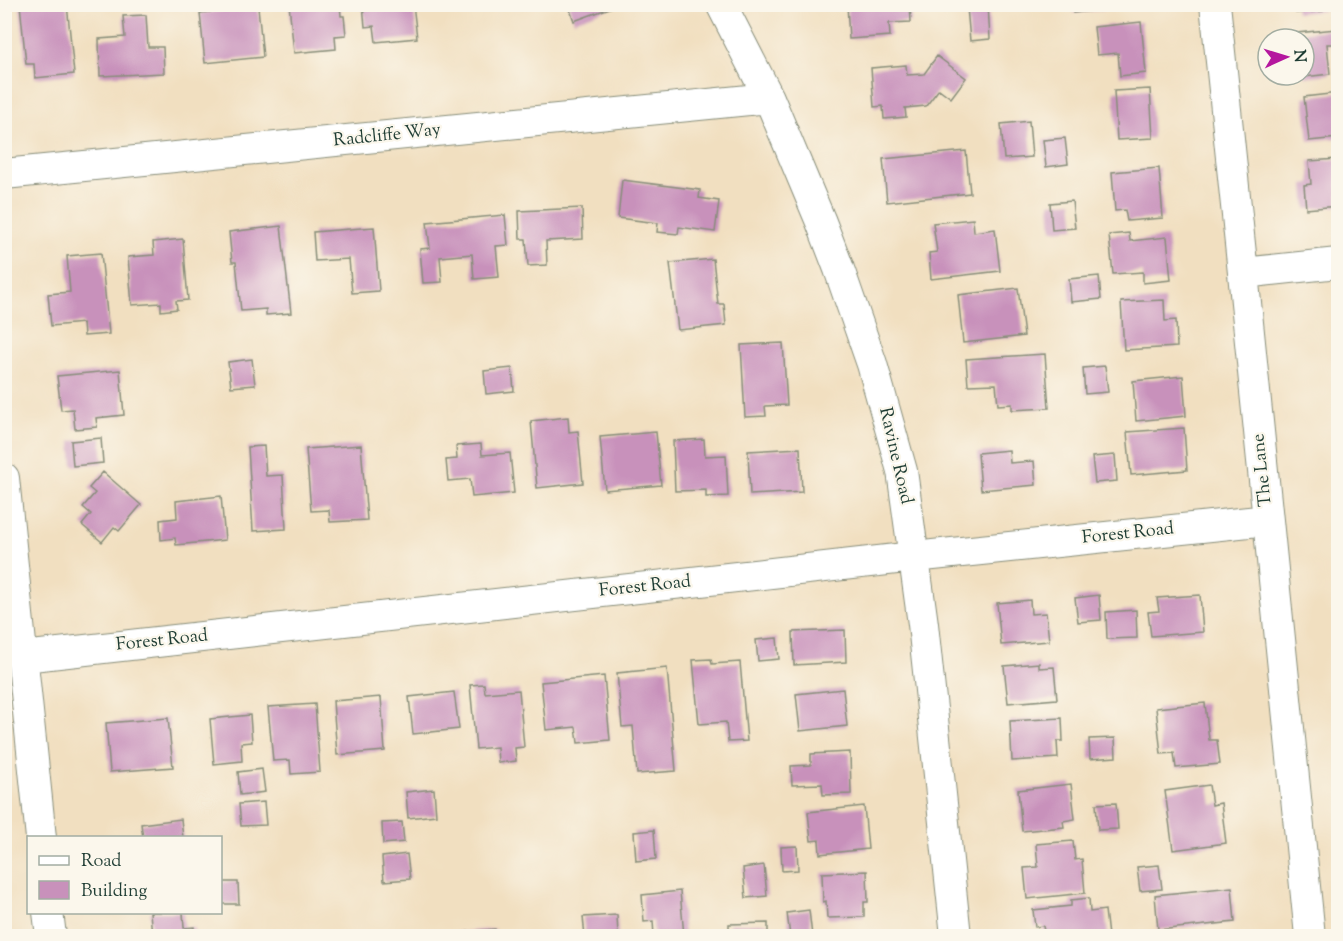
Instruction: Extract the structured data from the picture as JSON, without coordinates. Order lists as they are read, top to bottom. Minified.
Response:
{"streets":{"street":["Radcliffe Way","Ravine Road","The Lane","Forest Road"]},"crossings":[["Radcliffe Way","Ravine Road"],["Ravine Road","Forest Road"],["The Lane","Forest Road"]],"legend":["Road","Building"],"north":"right"}
